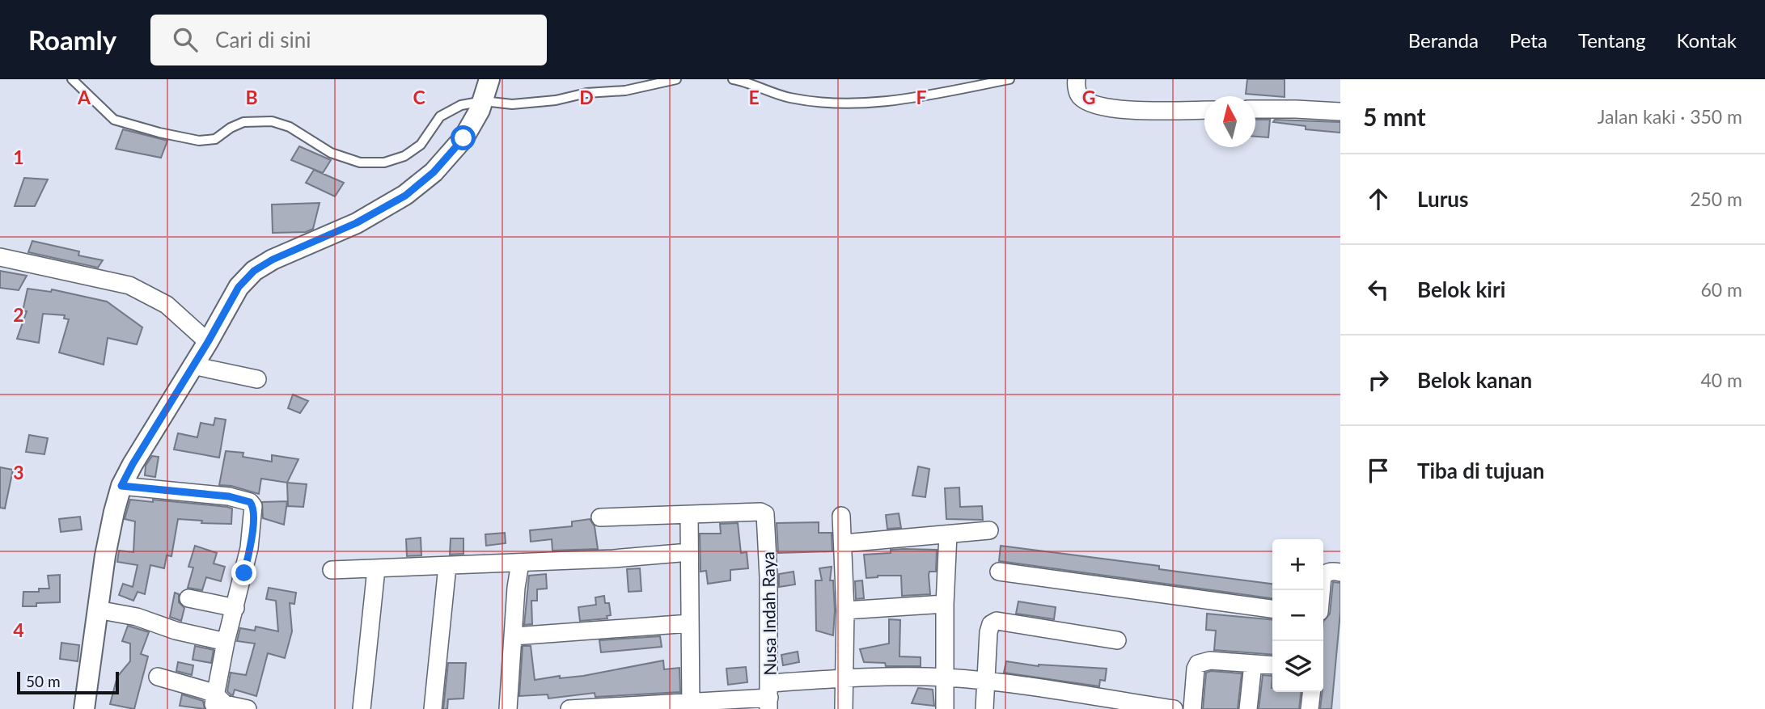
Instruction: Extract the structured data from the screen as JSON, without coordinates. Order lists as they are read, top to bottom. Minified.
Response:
{"streets":{"street":["Nusa Indah Raya"]},"scale_bar":"50 m","north":"top","page":{"header":"Roamly","search":"Cari di sini","nav":["Beranda","Peta","Tentang","Kontak"],"heading":["5 mnt","Jalan kaki · 350 m"],"list":[["Lurus","250 m"],["Belok kiri","60 m"],["Belok kanan","40 m"],"Tiba di tujuan"],"map_buttons":["+","−"],"scale":"50 m"},"grid":{"columns":["A","B","C","D","E","F","G"],"rows":["1","2","3","4"]}}
